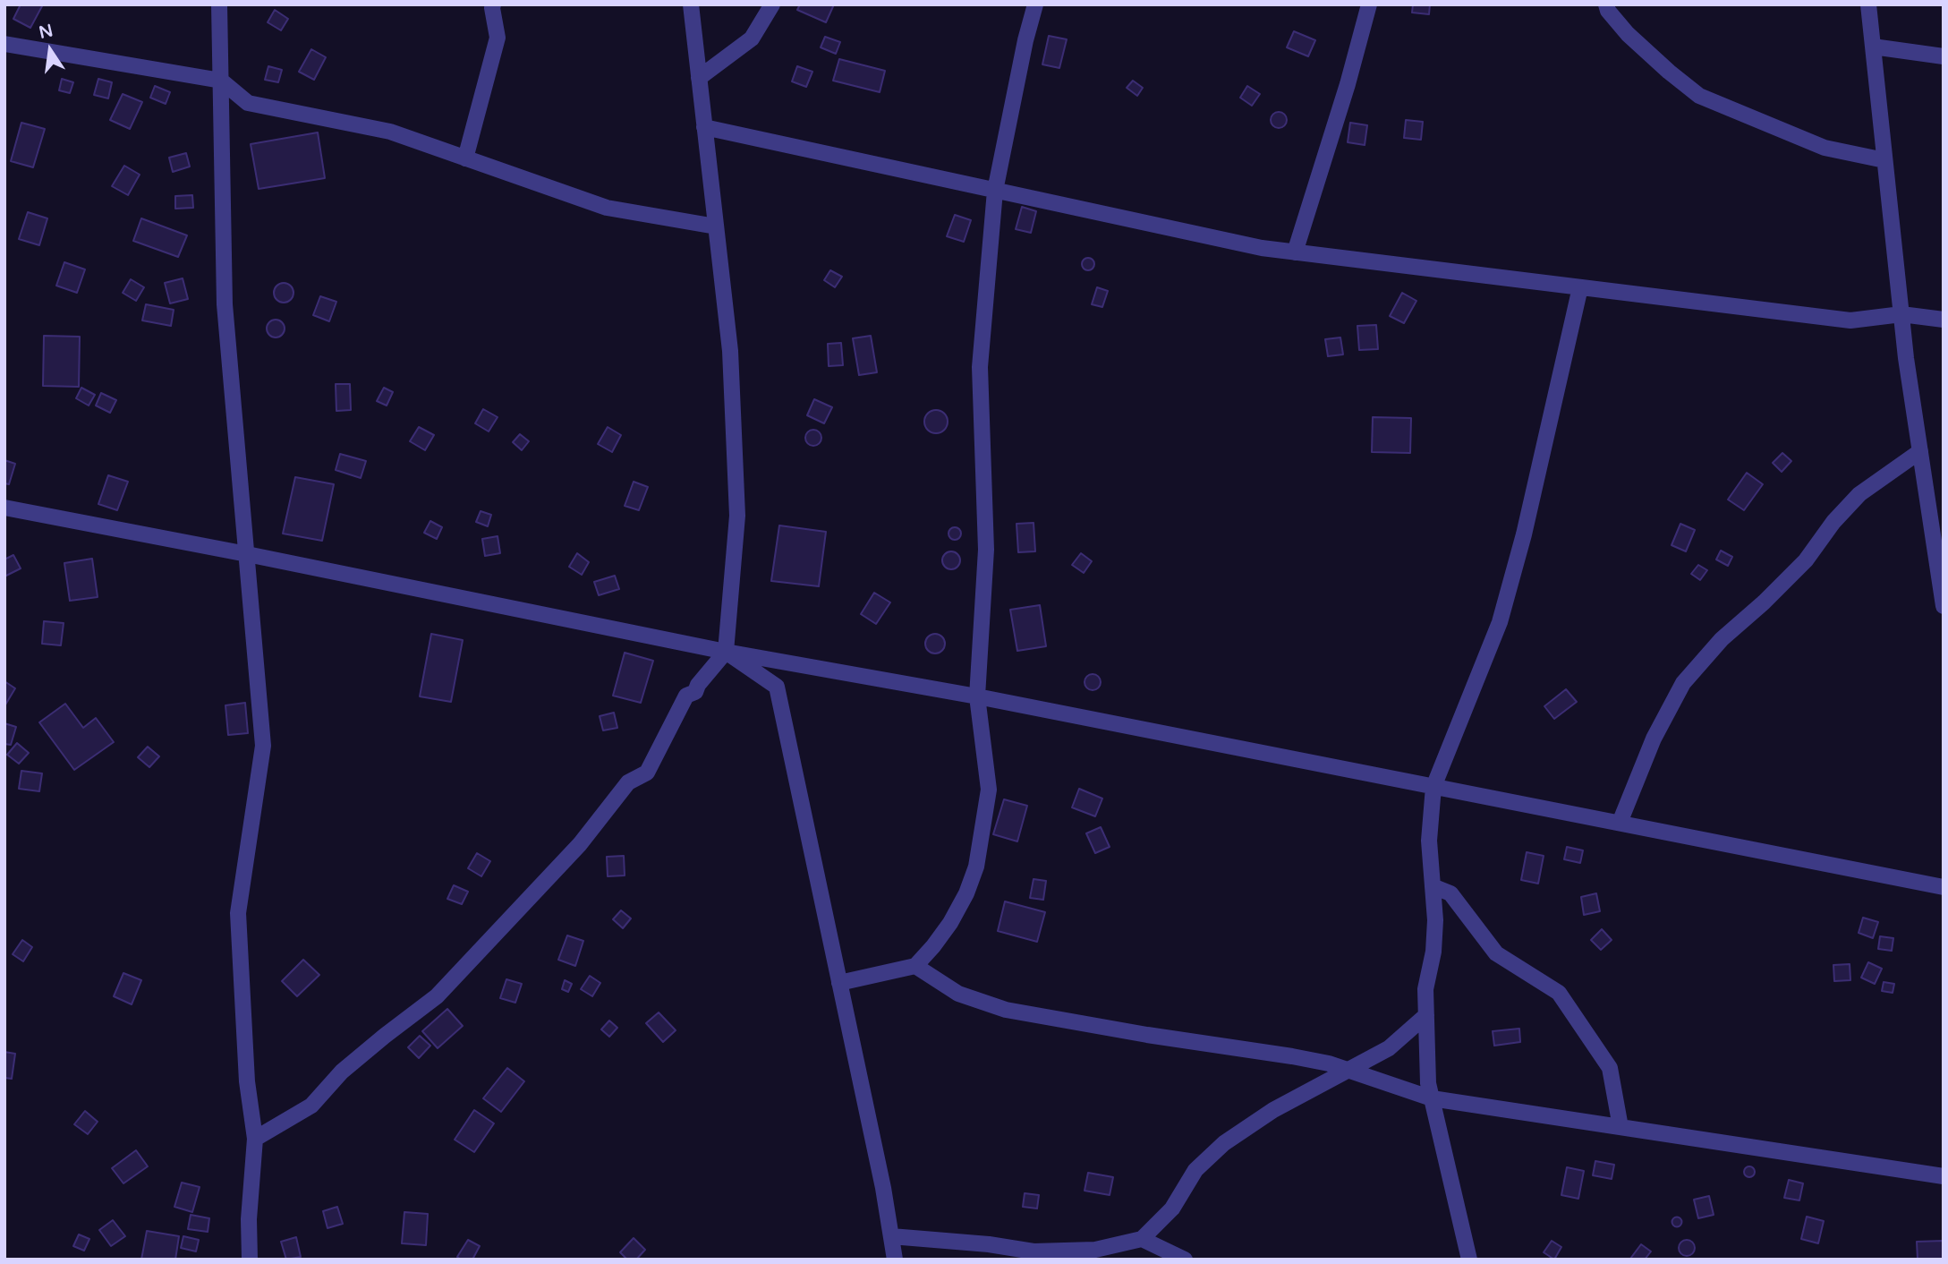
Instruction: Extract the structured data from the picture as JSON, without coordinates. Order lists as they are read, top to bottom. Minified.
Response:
{"north":"top"}
